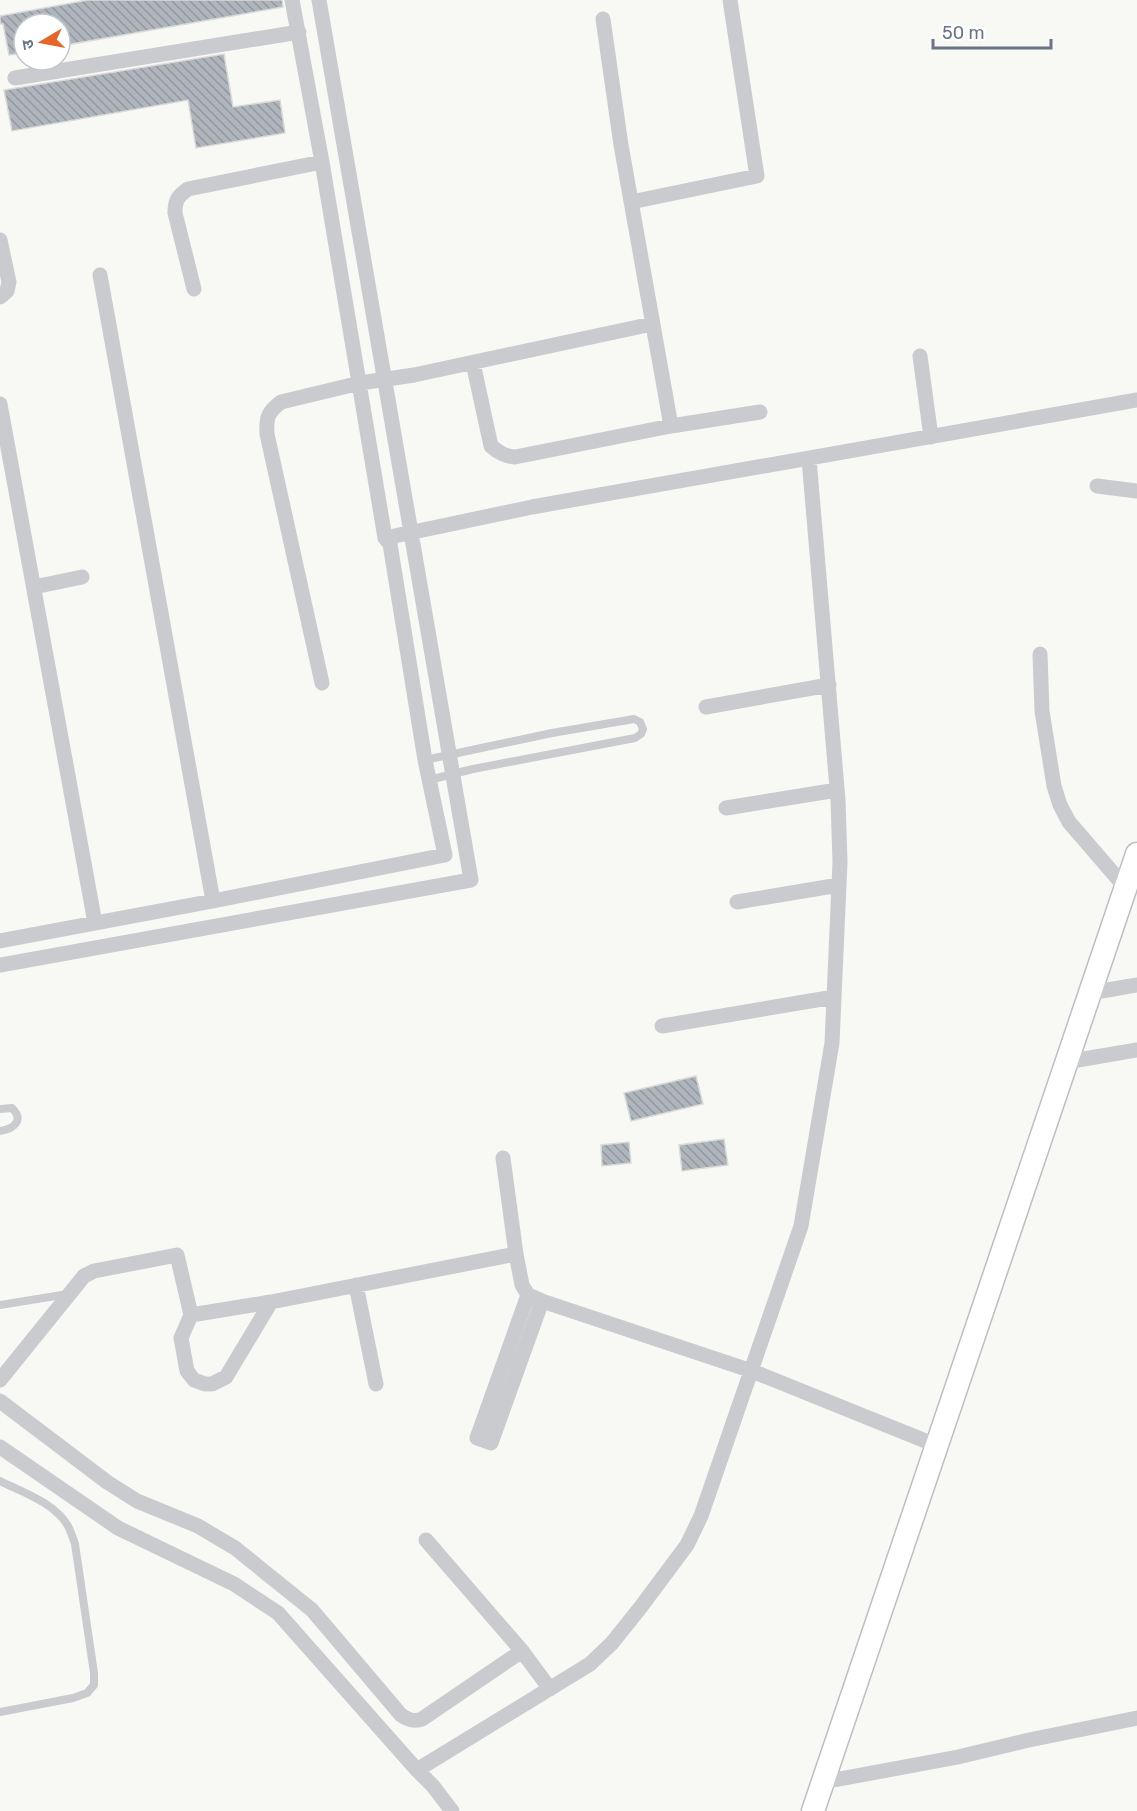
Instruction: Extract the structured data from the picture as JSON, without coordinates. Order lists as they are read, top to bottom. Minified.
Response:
{"scale_bar":"50 m","north":"left"}
